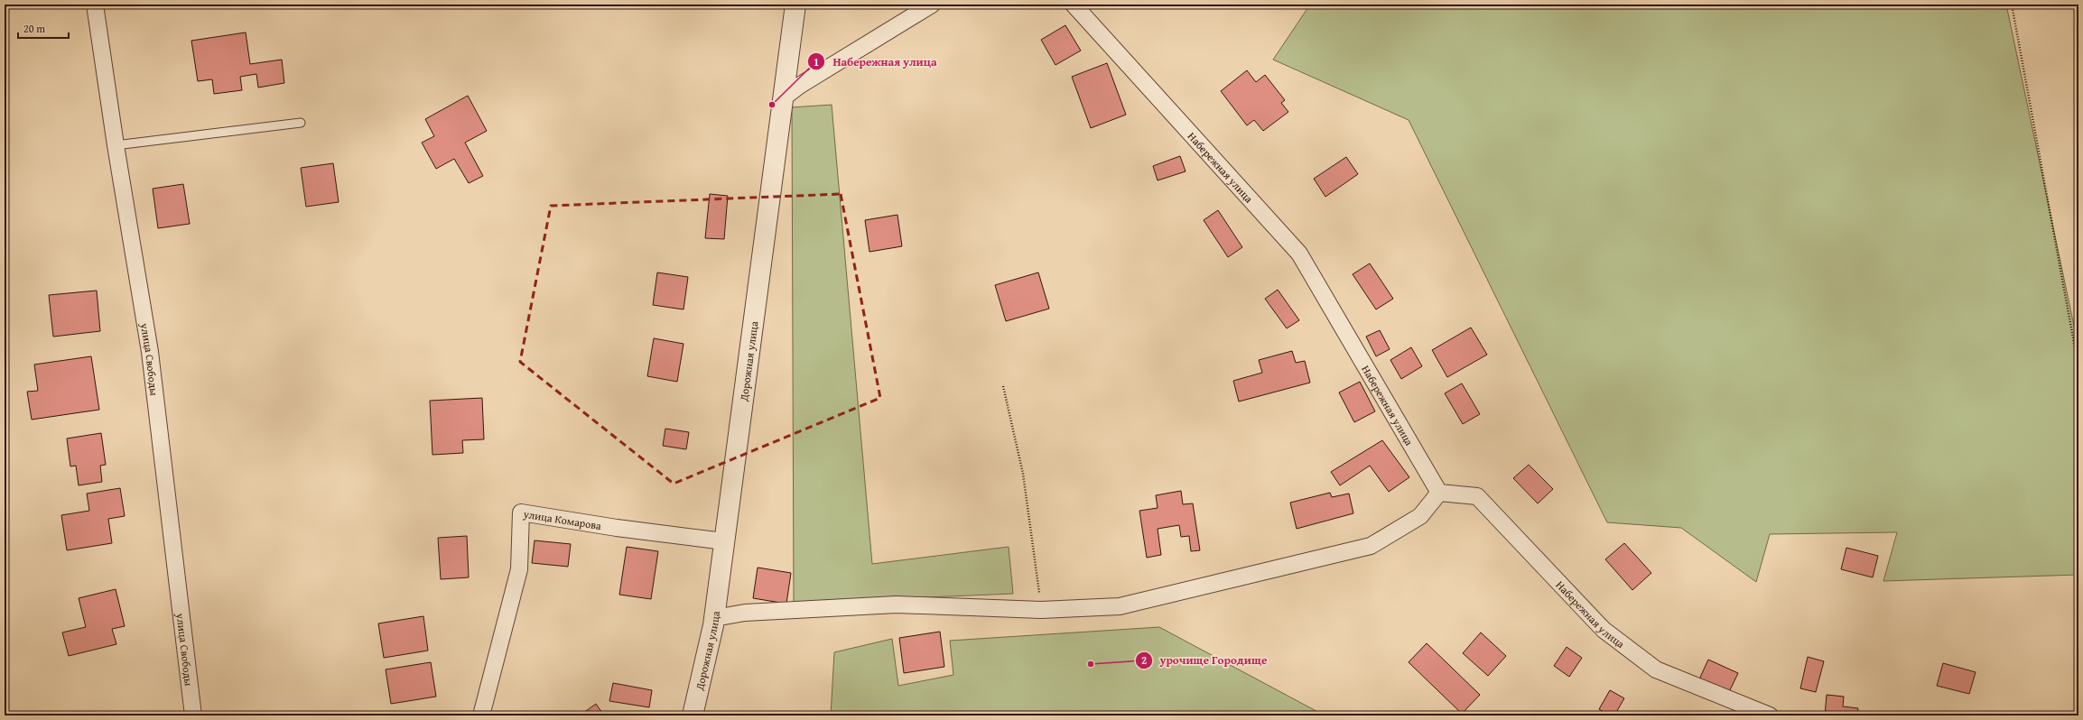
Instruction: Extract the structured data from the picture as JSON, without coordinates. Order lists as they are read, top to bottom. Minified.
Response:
{"streets":{"street":["Набережная улица","улица Свободы","Дорожная улица","улица Комарова"]},"crossings":[["Дорожная улица","улица Комарова"]],"places":["Набережная улица","урочище Городище"],"scale_bar":"20 m"}
